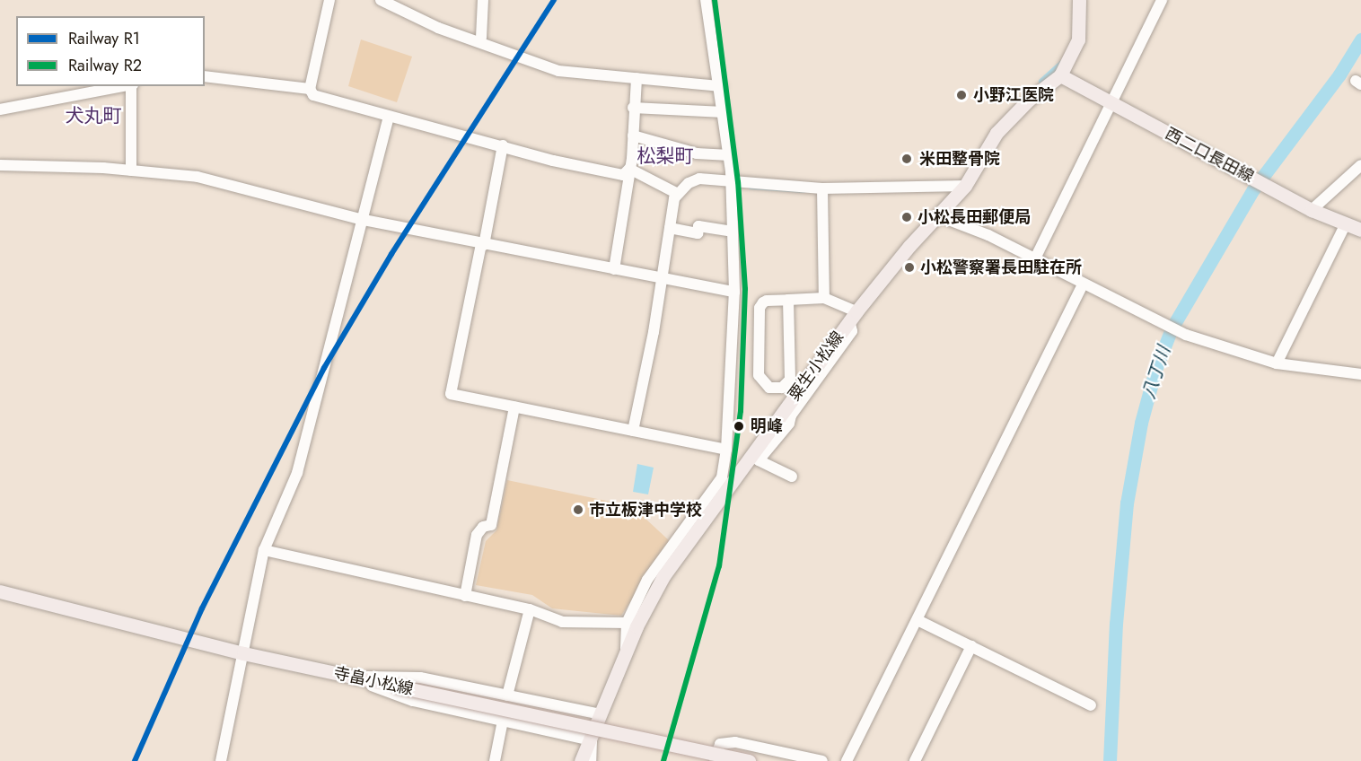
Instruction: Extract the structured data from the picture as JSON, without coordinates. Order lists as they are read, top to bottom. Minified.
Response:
{"streets":{"main road":["西二口長田線","粟生小松線","寺畠小松線"]},"crossings":[["西二口長田線","粟生小松線"]],"districts":["犬丸町","松梨町"],"water":["八丁川"],"places":["小野江医院","米田整骨院","小松長田郵便局","小松警察署長田駐在所","明峰","市立板津中学校"],"lines":["rail line R1","rail line R2"],"legend":["Railway R1","Railway R2"]}
